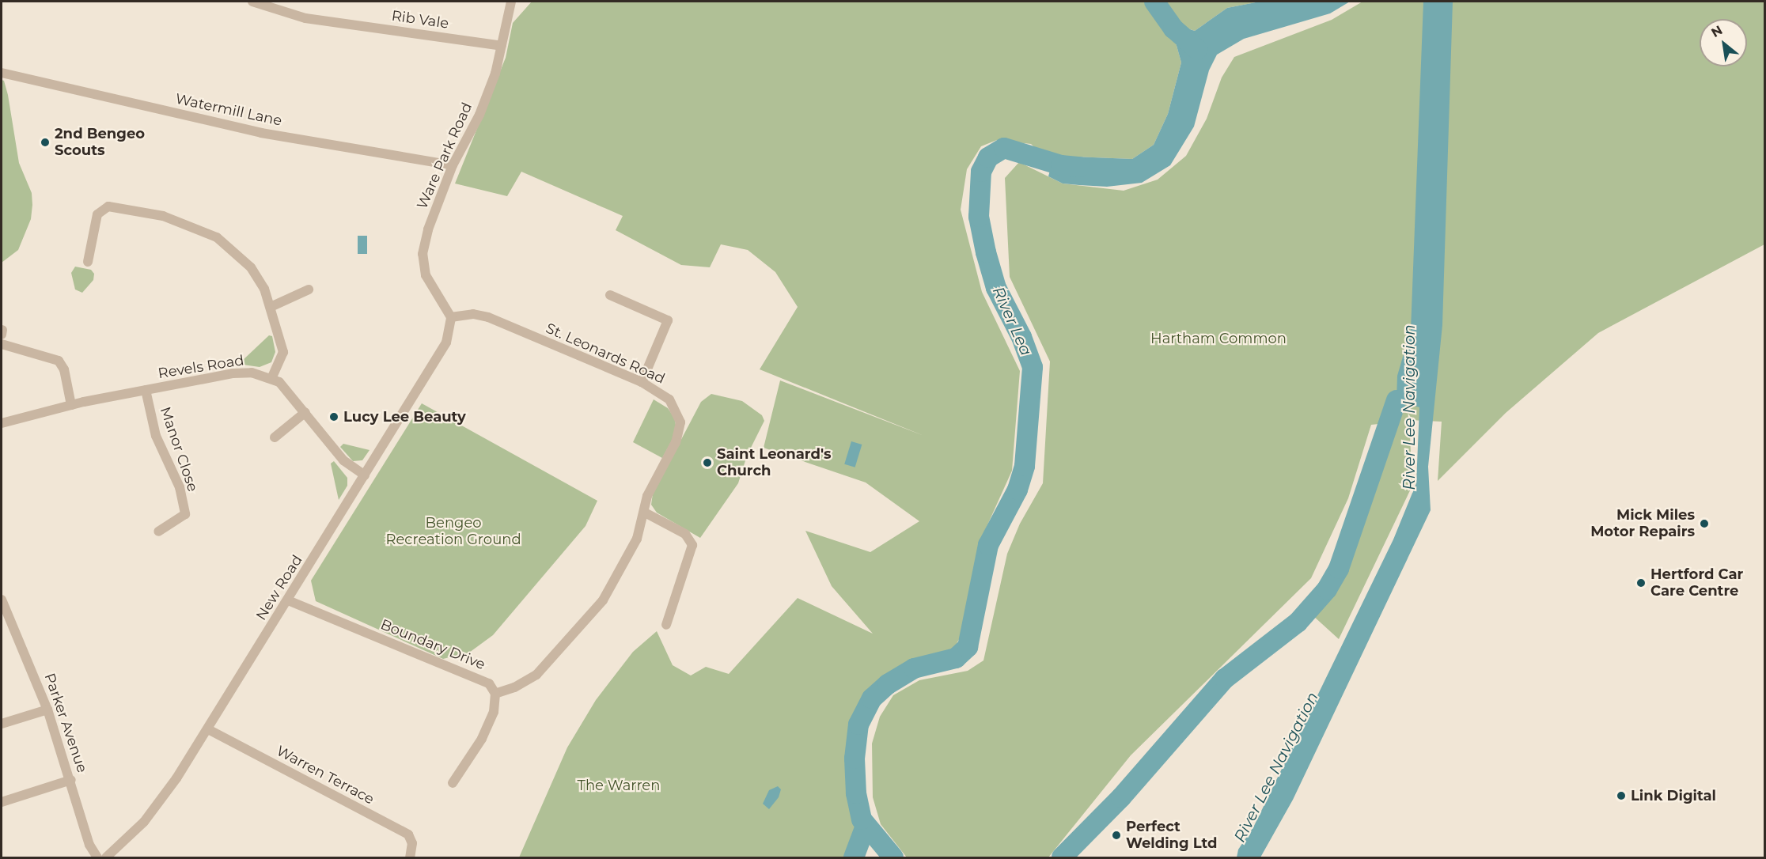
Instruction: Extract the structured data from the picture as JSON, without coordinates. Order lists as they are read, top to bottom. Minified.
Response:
{"streets":{"street":["Rib Vale","Watermill Lane","Ware Park Road","St. Leonards Road","Revels Road","Manor Close","New Road","Boundary Drive","Parker Avenue","Warren Terrace"]},"crossings":[["Rib Vale","Ware Park Road"],["Watermill Lane","Ware Park Road"],["Ware Park Road","St. Leonards Road"],["Ware Park Road","New Road"],["St. Leonards Road","New Road"],["St. Leonards Road","Boundary Drive"],["Revels Road","Manor Close"],["New Road","Boundary Drive"],["New Road","Warren Terrace"]],"water":["River Lea","River Lee Navigation"],"parks":["Hartham Common","Bengeo Recreation Ground","The Warren"],"places":["2nd Bengeo Scouts","Lucy Lee Beauty","Saint Leonard's Church","Mick Miles Motor Repairs","Hertford Car Care Centre","Link Digital","Perfect Welding Ltd"],"north":"top left"}
